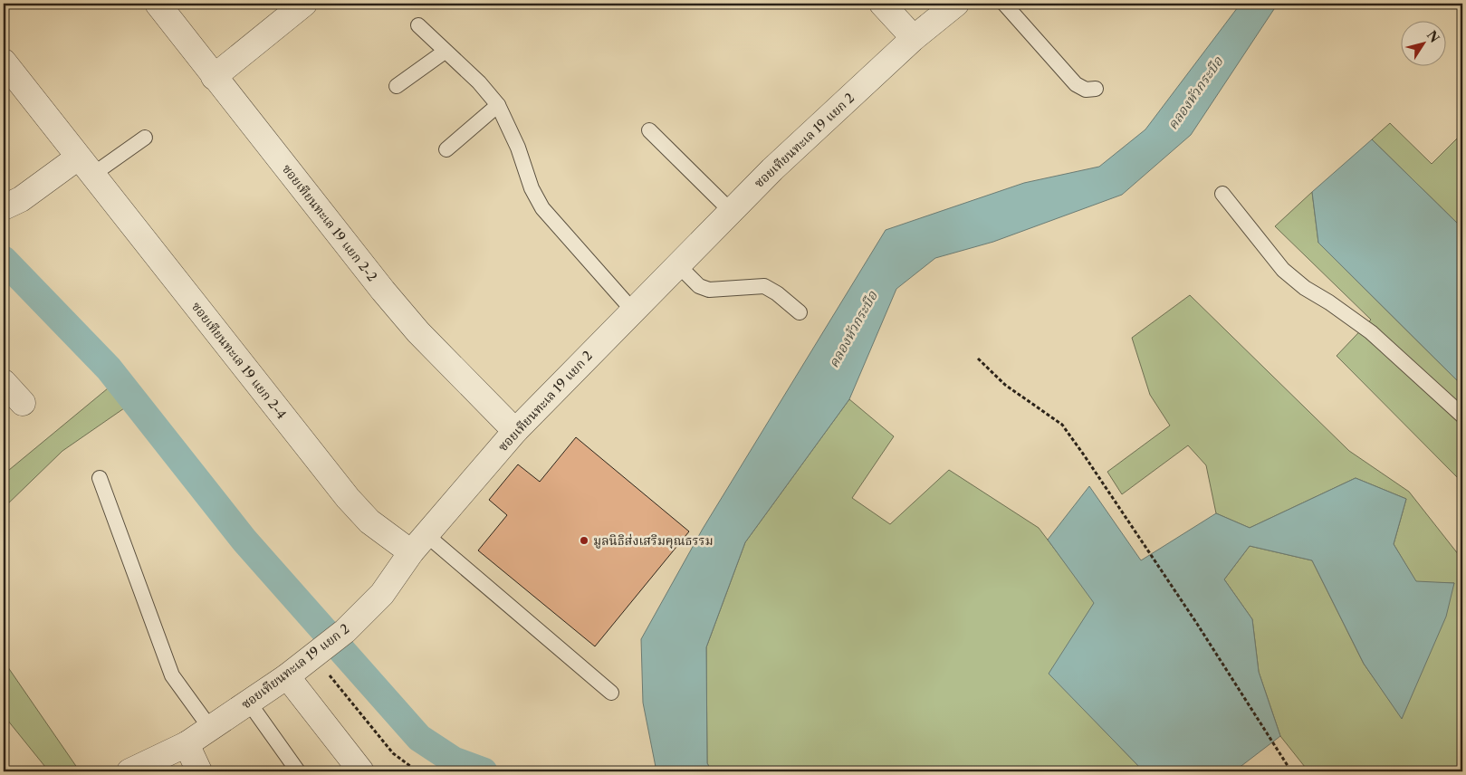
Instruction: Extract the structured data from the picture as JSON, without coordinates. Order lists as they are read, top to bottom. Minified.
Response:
{"streets":{"street":["ซอยเทียนทะเล 19 แยก 2","ซอยเทียนทะเล 19 แยก 2-2","ซอยเทียนทะเล 19 แยก 2-4"]},"crossings":[["ซอยเทียนทะเล 19 แยก 2","ซอยเทียนทะเล 19 แยก 2-2"],["ซอยเทียนทะเล 19 แยก 2","ซอยเทียนทะเล 19 แยก 2-4"]],"water":["คลองหัวกระบือ"],"places":["มูลนิธิส่งเสริมคุณธรรม"],"north":"top right"}
